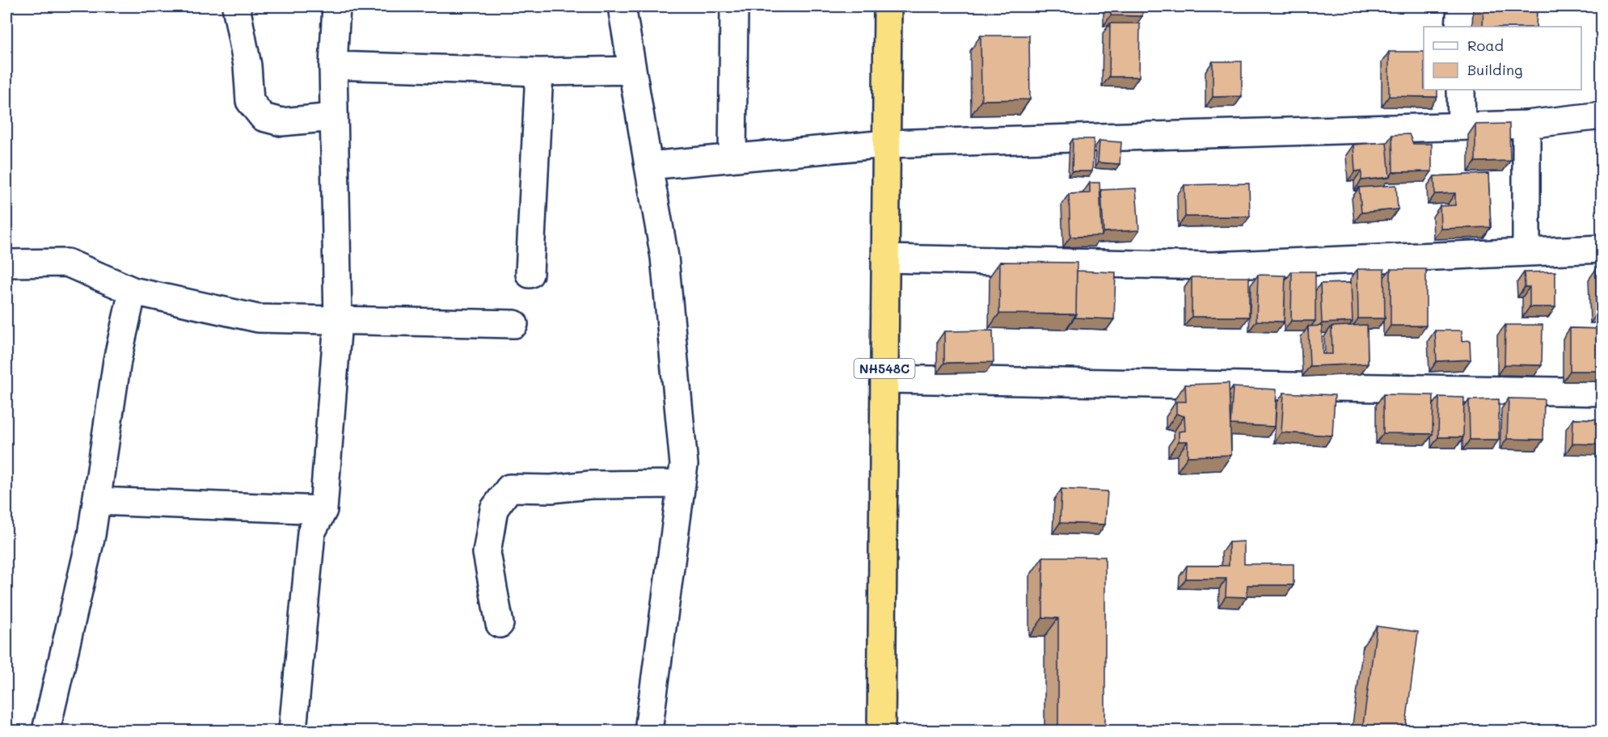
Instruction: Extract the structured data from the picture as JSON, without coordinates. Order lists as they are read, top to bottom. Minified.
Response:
{"streets":{"highway":["NH548C"]},"legend":["Road","Building"]}
